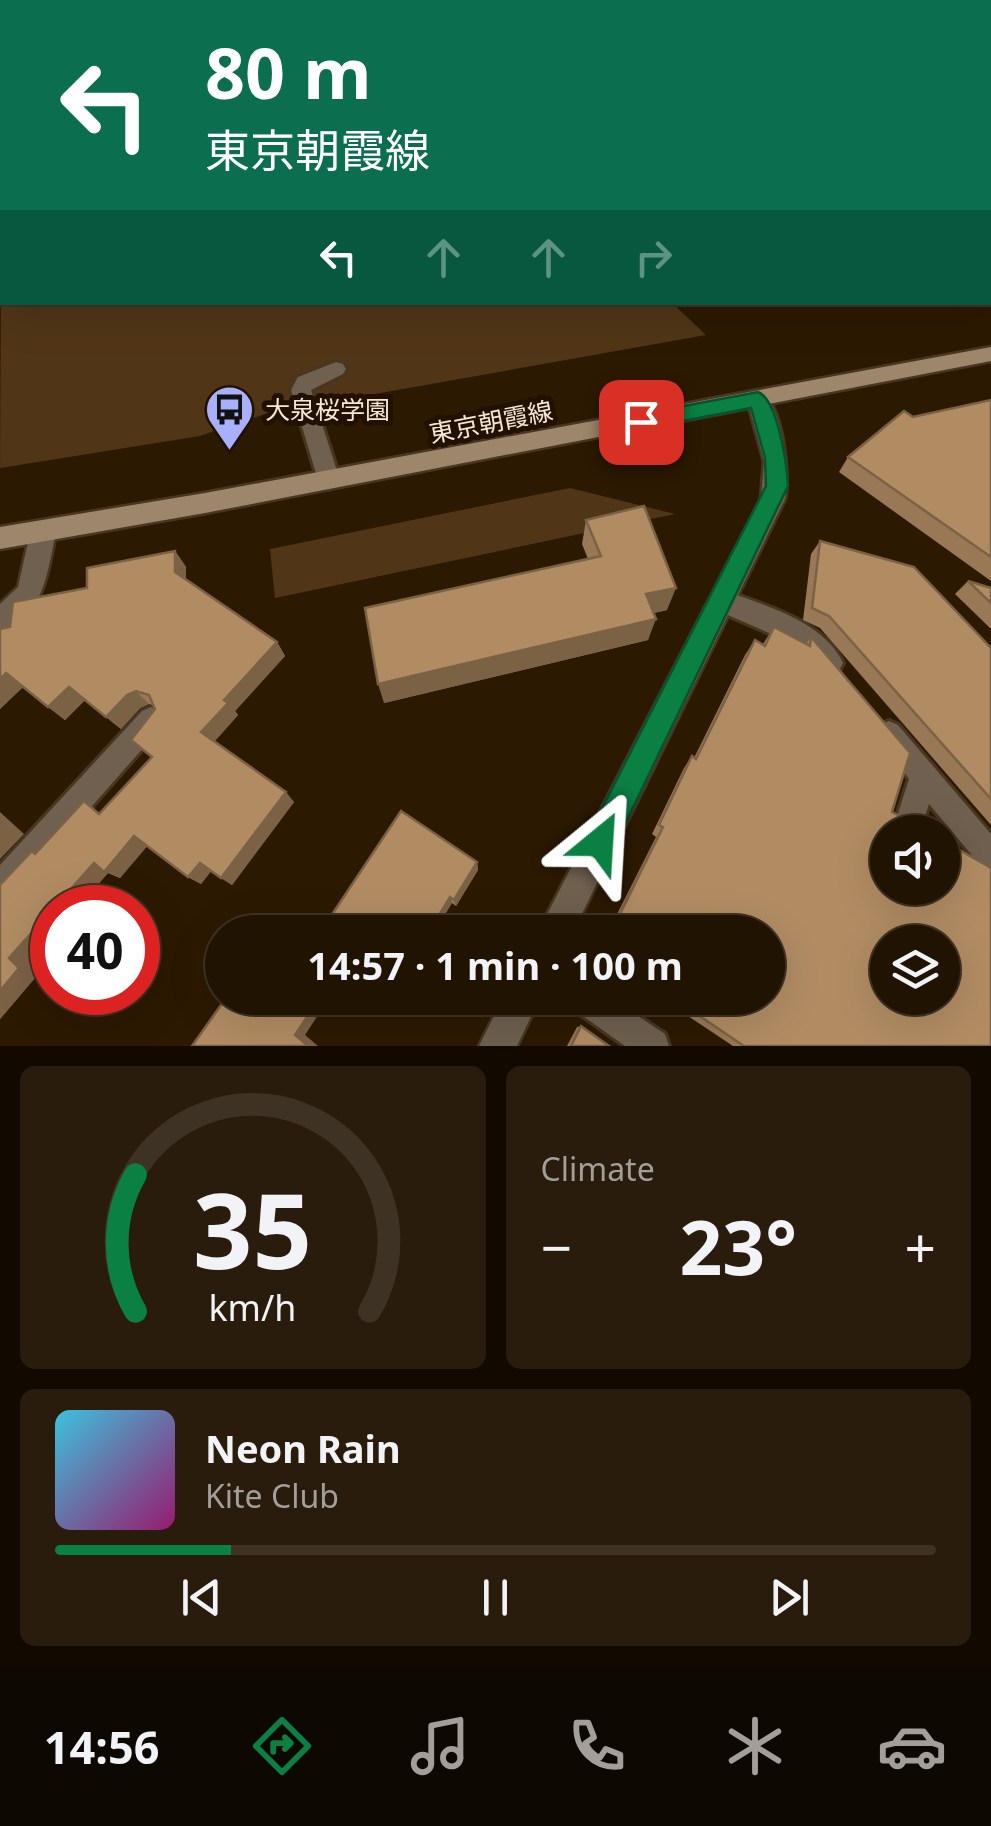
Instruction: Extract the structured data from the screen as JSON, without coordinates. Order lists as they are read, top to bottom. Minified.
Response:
{"streets":{"main road":["東京朝霞線"]},"places":{"bus stop":["大泉桜学園"]},"page":{"turn":["80 m","東京朝霞線"],"limit":"40","trip":"14:57 · 1 min · 100 m","tile":"Climate","heat":["−","23°","+"],"song":["Neon Rain","Kite Club"],"tabs":"14:56","gauge":["35","km/h"]}}
